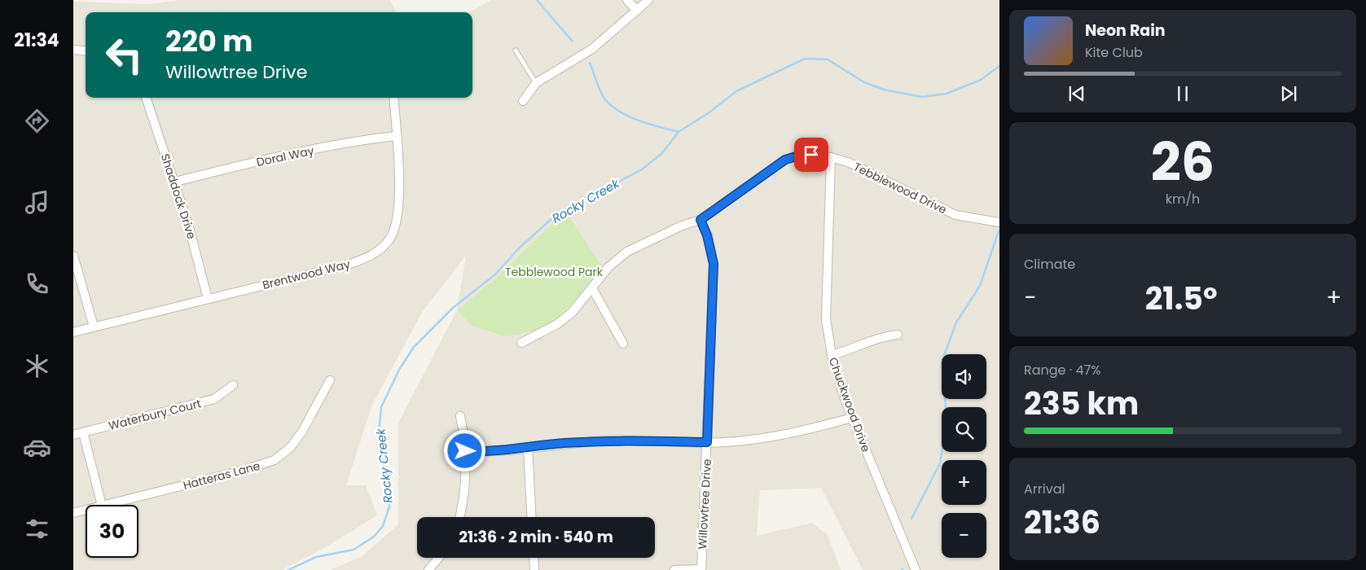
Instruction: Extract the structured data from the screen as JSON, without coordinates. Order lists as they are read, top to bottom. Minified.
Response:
{"streets":{"street":["Doral Way","Tebblewood Drive","Shaddock Drive","Brentwood Way","Chuckwood Drive","Waterbury Court","Hatteras Lane","Willowtree Drive"]},"crossings":[["Doral Way","Shaddock Drive"],["Doral Way","Brentwood Way"],["Tebblewood Drive","Chuckwood Drive"],["Tebblewood Drive","Willowtree Drive"],["Shaddock Drive","Brentwood Way"]],"water":["Rocky Creek"],"parks":["Tebblewood Park"],"page":{"tabs":"21:34","turn":["220 m","Willowtree Drive"],"song":["Neon Rain","Kite Club"],"tile":[["26","km/h"],"Climate",["Range · 47%","235 km"],["Arrival","21:36"]],"heat":["−","21.5°","+"],"map_buttons":["+","−"],"limit":"30","trip":"21:36 · 2 min · 540 m"}}
